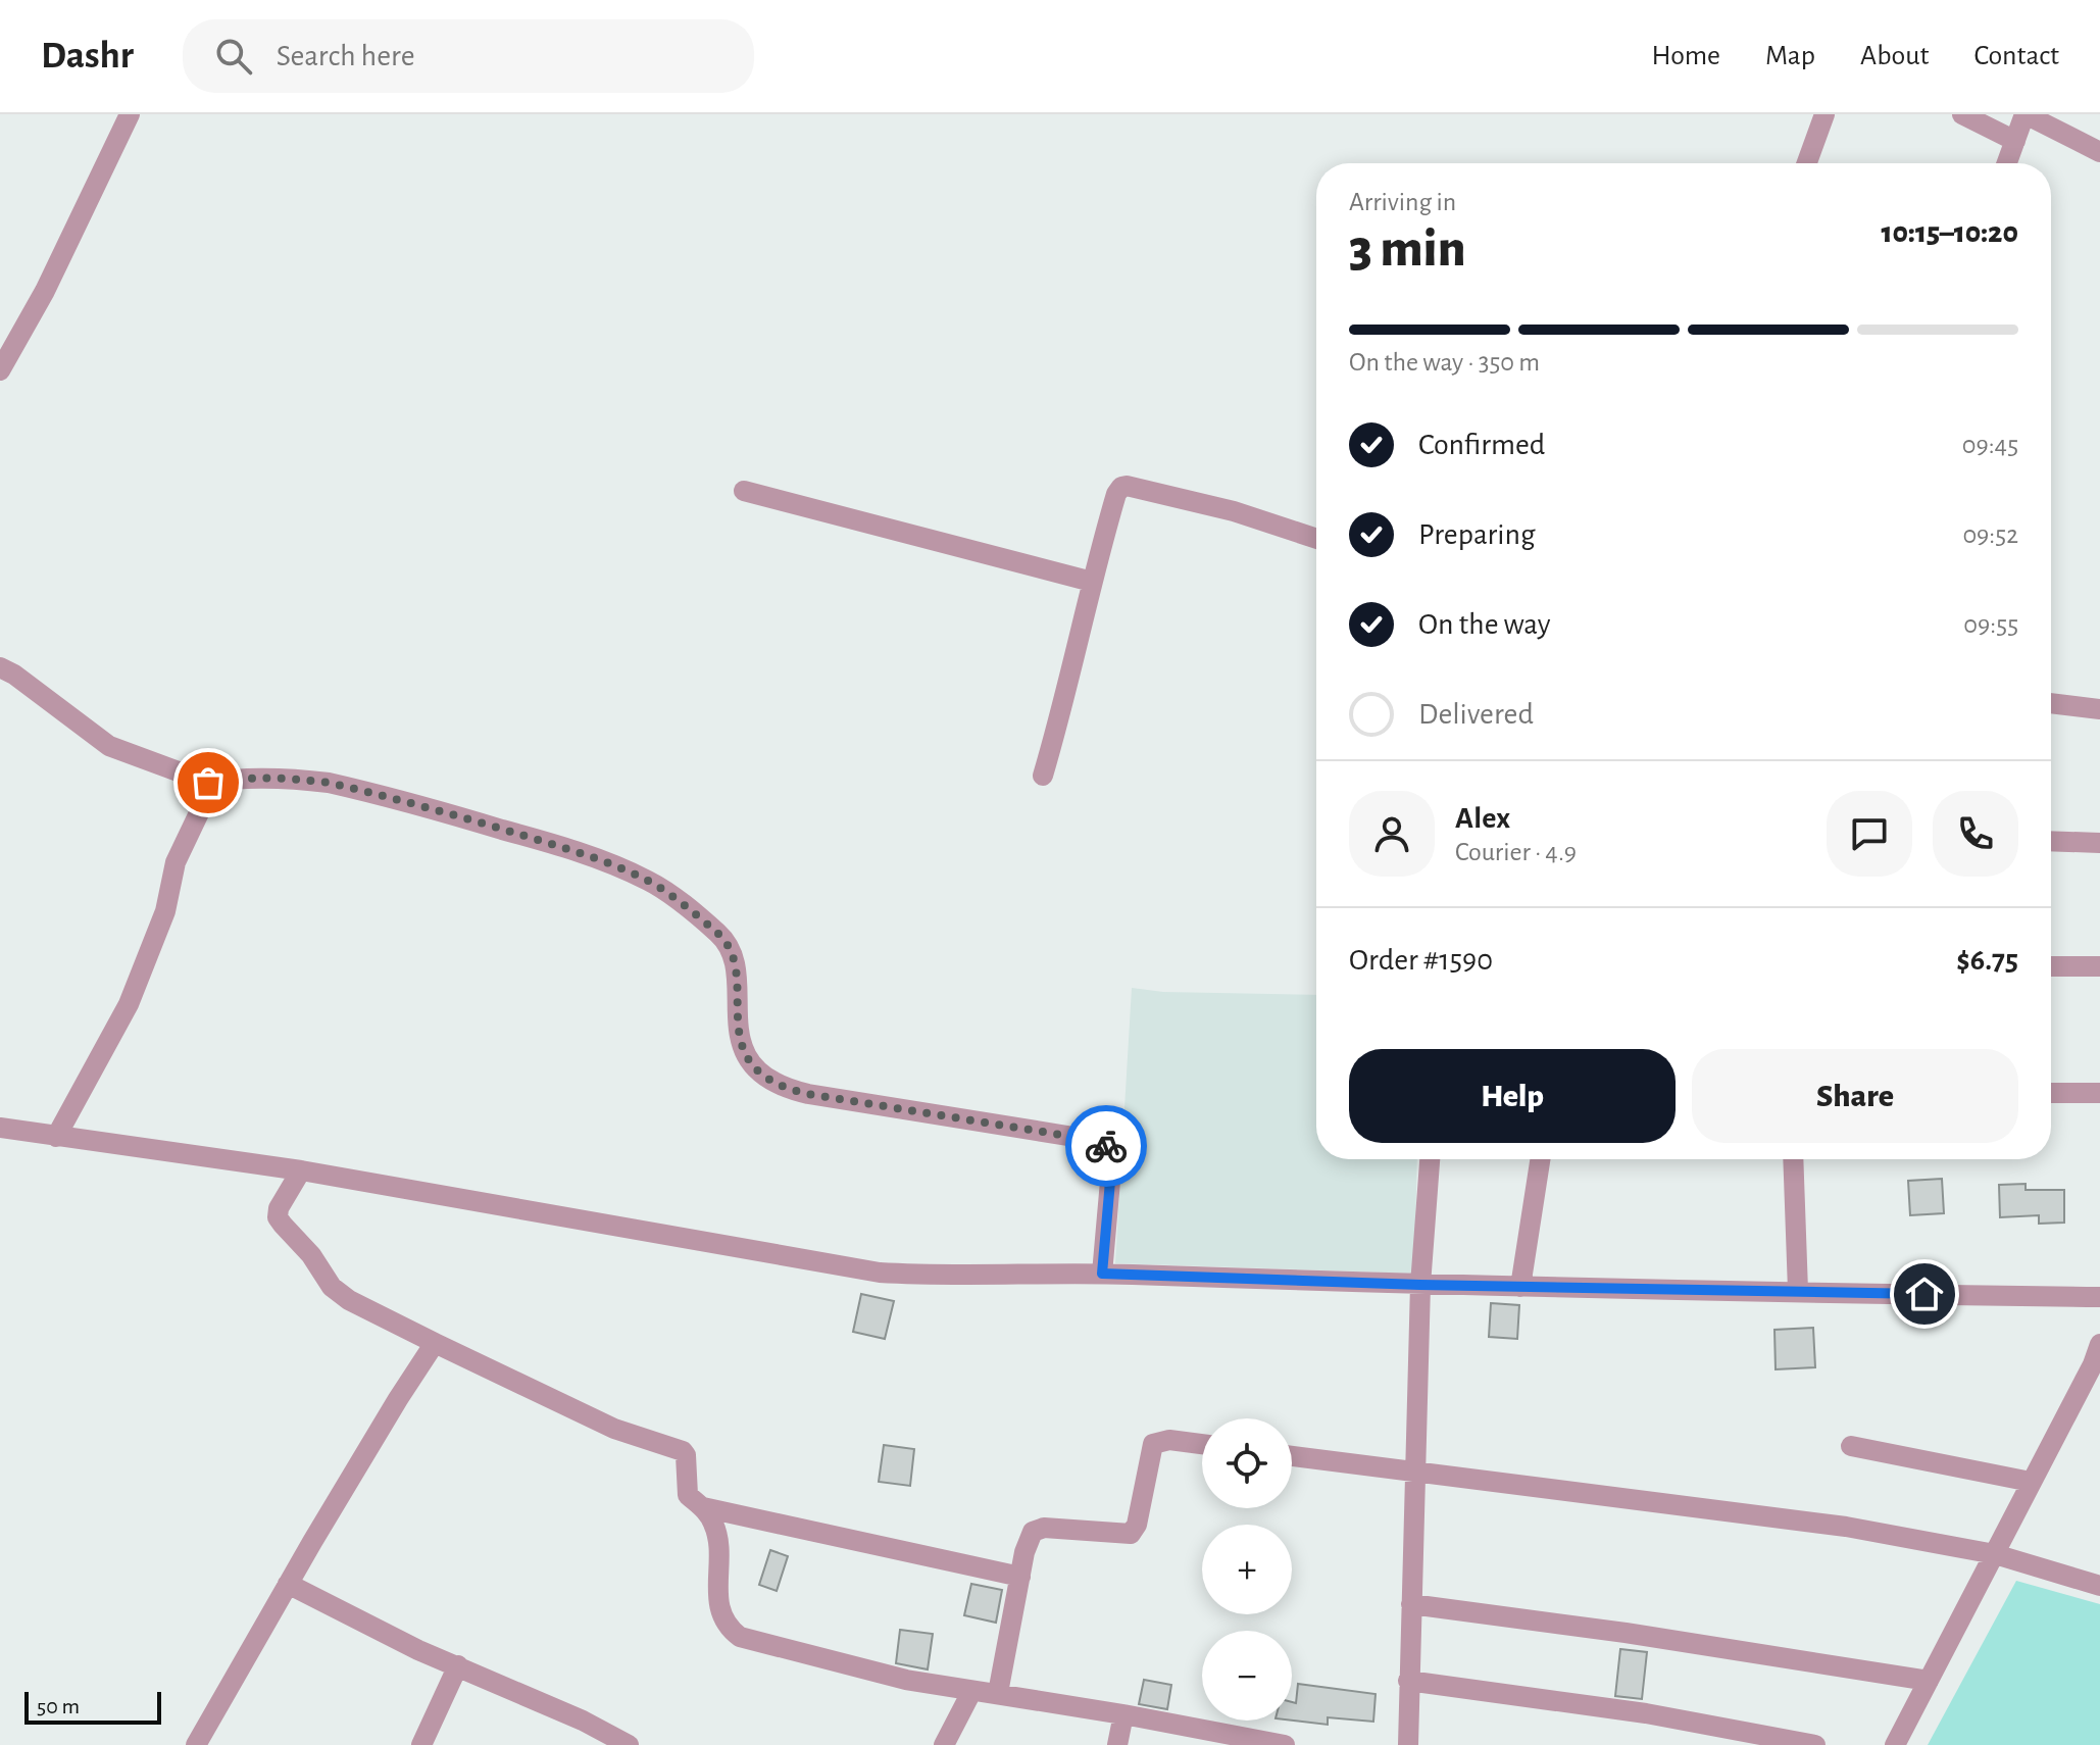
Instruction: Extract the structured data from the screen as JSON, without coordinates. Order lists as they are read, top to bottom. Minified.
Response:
{"scale_bar":"50 m","page":{"header":"Dashr","search":"Search here","nav":["Home","Map","About","Contact"],"heading":["3 min","Arriving in","10:15–10:20"],"panel":["Alex","Courier · 4.9","Order #1590","$6.75"],"bar":"On the way · 350 m","list":[["Confirmed","09:45"],["Preparing","09:52"],["On the way","09:55"],"Delivered"],"buttons":["Help","Share"],"map_buttons":["+","−"],"scale":"50 m"}}
